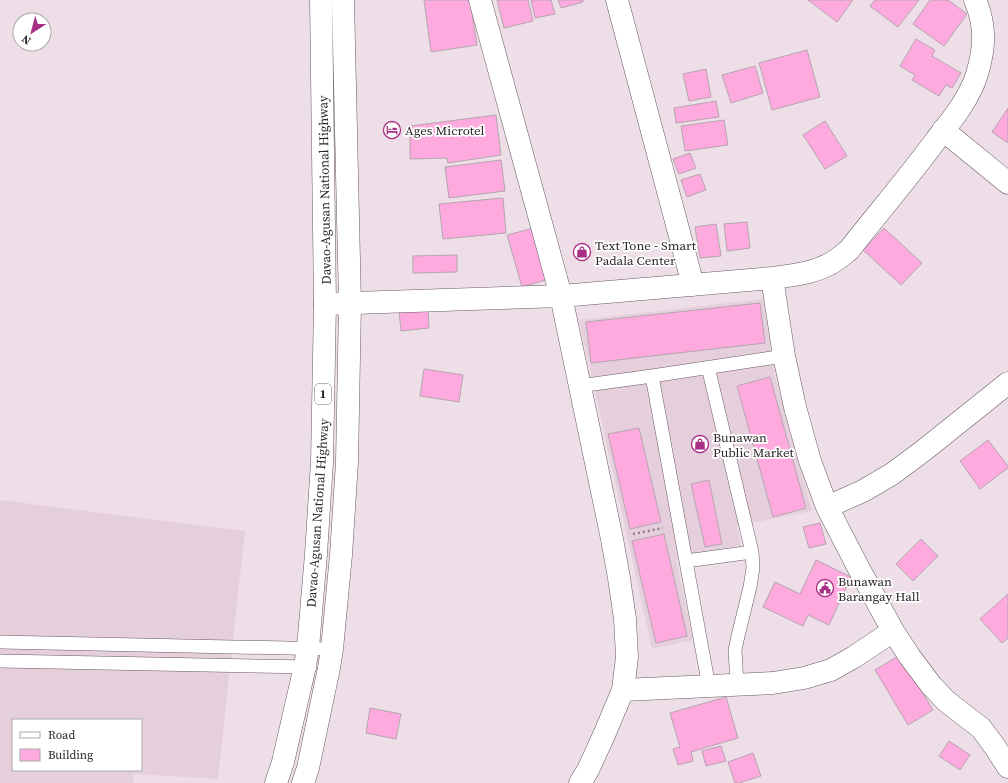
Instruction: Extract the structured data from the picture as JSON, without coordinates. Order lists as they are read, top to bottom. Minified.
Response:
{"streets":{"main road":["Davao-Agusan National Highway","1"]},"places":{"hotel":["Ages Microtel"],"shop":["Text Tone - Smart Padala Center","Bunawan Public Market"],"public building":["Bunawan Barangay Hall"]},"legend":["Road","Building"],"north":"bottom left"}
